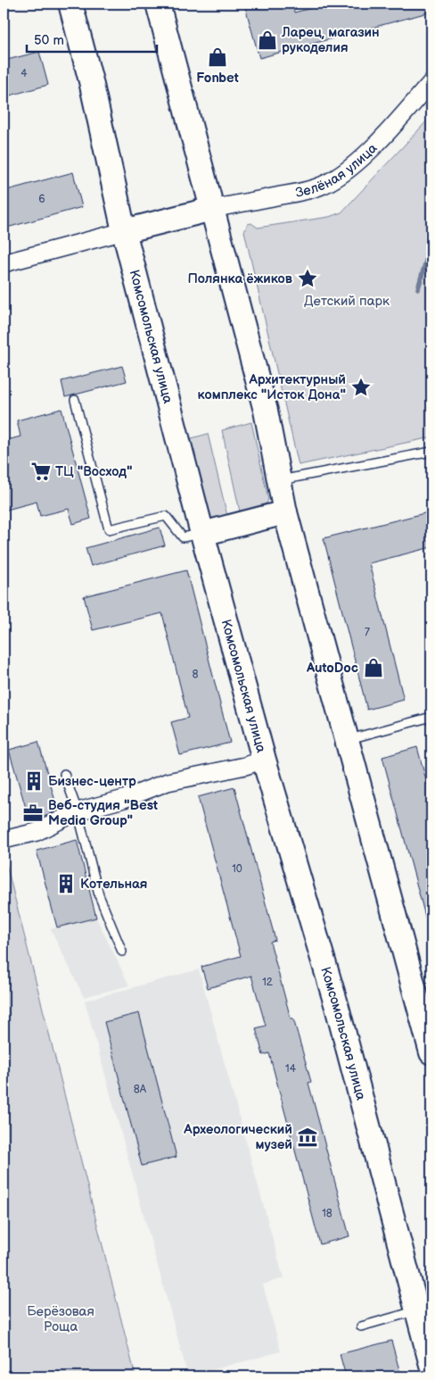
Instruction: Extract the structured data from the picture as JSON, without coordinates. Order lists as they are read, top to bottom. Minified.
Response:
{"streets":{"main road":["Комсомольская улица"],"street":["Зелёная улица"]},"parks":["Детский парк","Берёзовая Роща"],"places":{"shop":["Ларец, магазин рукоделия","Fonbet","AutoDoc"],"place":["Полянка ёжиков","Архитектурный комплекс \"Исток Дона\""],"supermarket":["ТЦ \"Восход\""],"building":["Бизнес-центр","Котельная"],"office":["Веб-студия \"Best Media Group\""],"museum":["Археологический музей"]},"house_numbers":["4","6","7","8","10","12","14","8А","18"],"scale_bar":"50 m"}
